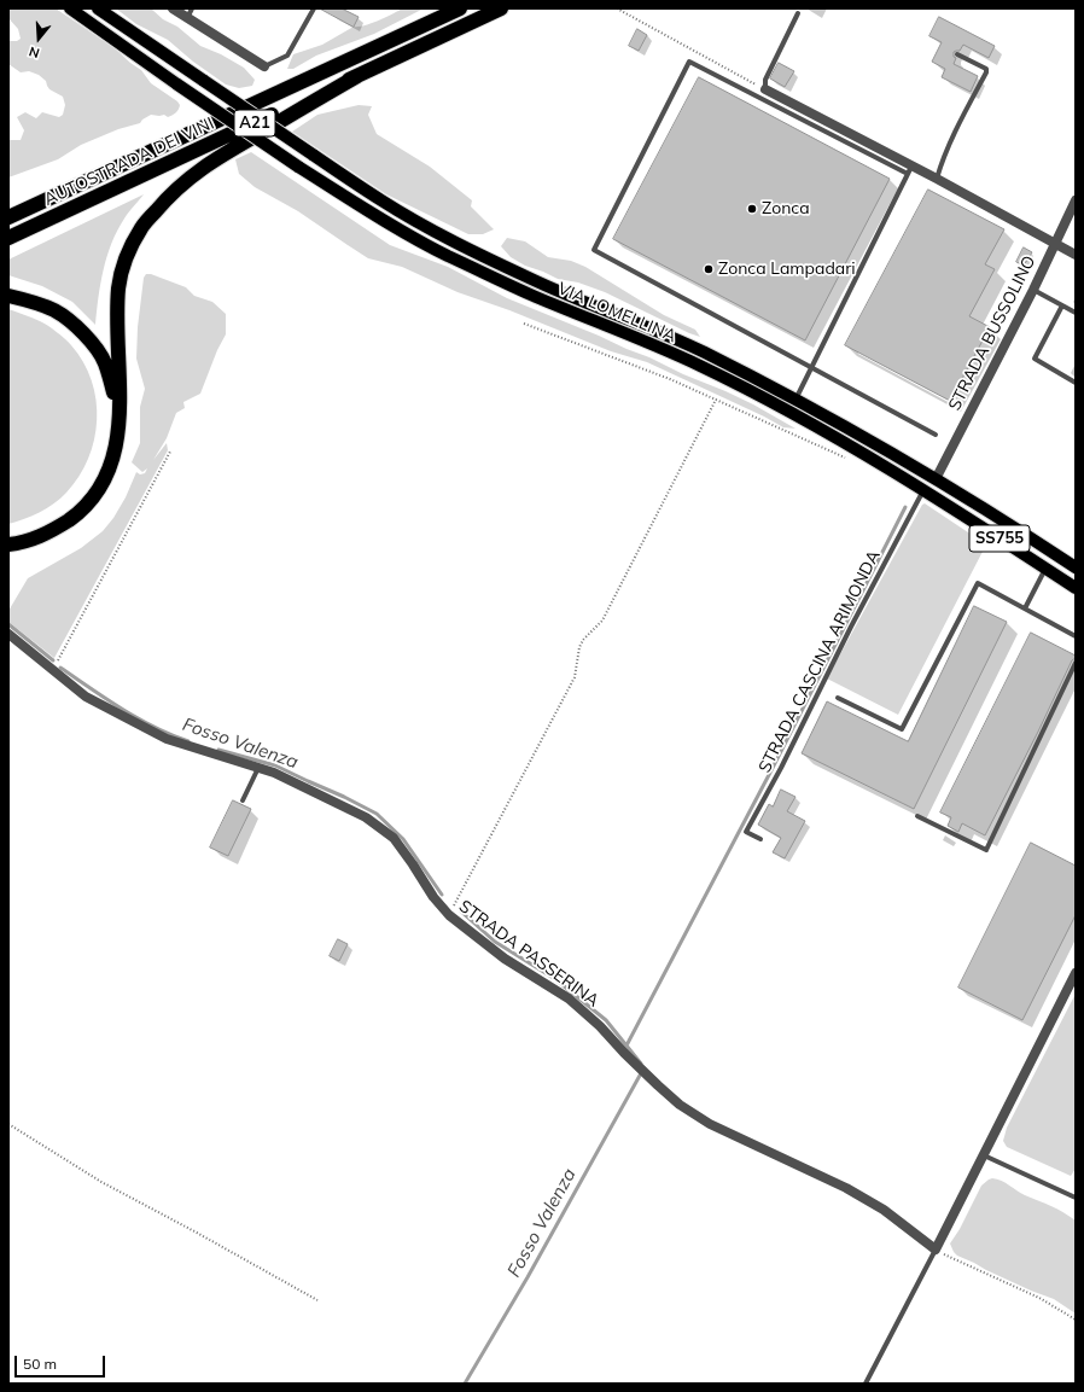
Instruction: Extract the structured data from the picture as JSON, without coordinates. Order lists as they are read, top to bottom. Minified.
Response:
{"streets":{"highway":["A21","AUTOSTRADA DEI VINI"],"main road":["VIA LOMELLINA","SS755"],"street":["STRADA BUSSOLINO","STRADA PASSERINA"],"lane":["STRADA CASCINA ARIMONDA"]},"crossings":[["VIA LOMELLINA","STRADA BUSSOLINO"],["VIA LOMELLINA","SS755"],["VIA LOMELLINA","STRADA CASCINA ARIMONDA"],["STRADA BUSSOLINO","SS755"],["SS755","STRADA CASCINA ARIMONDA"]],"water":["Fosso Valenza"],"places":["Zonca","Zonca Lampadari"],"scale_bar":"50 m","north":"bottom"}
